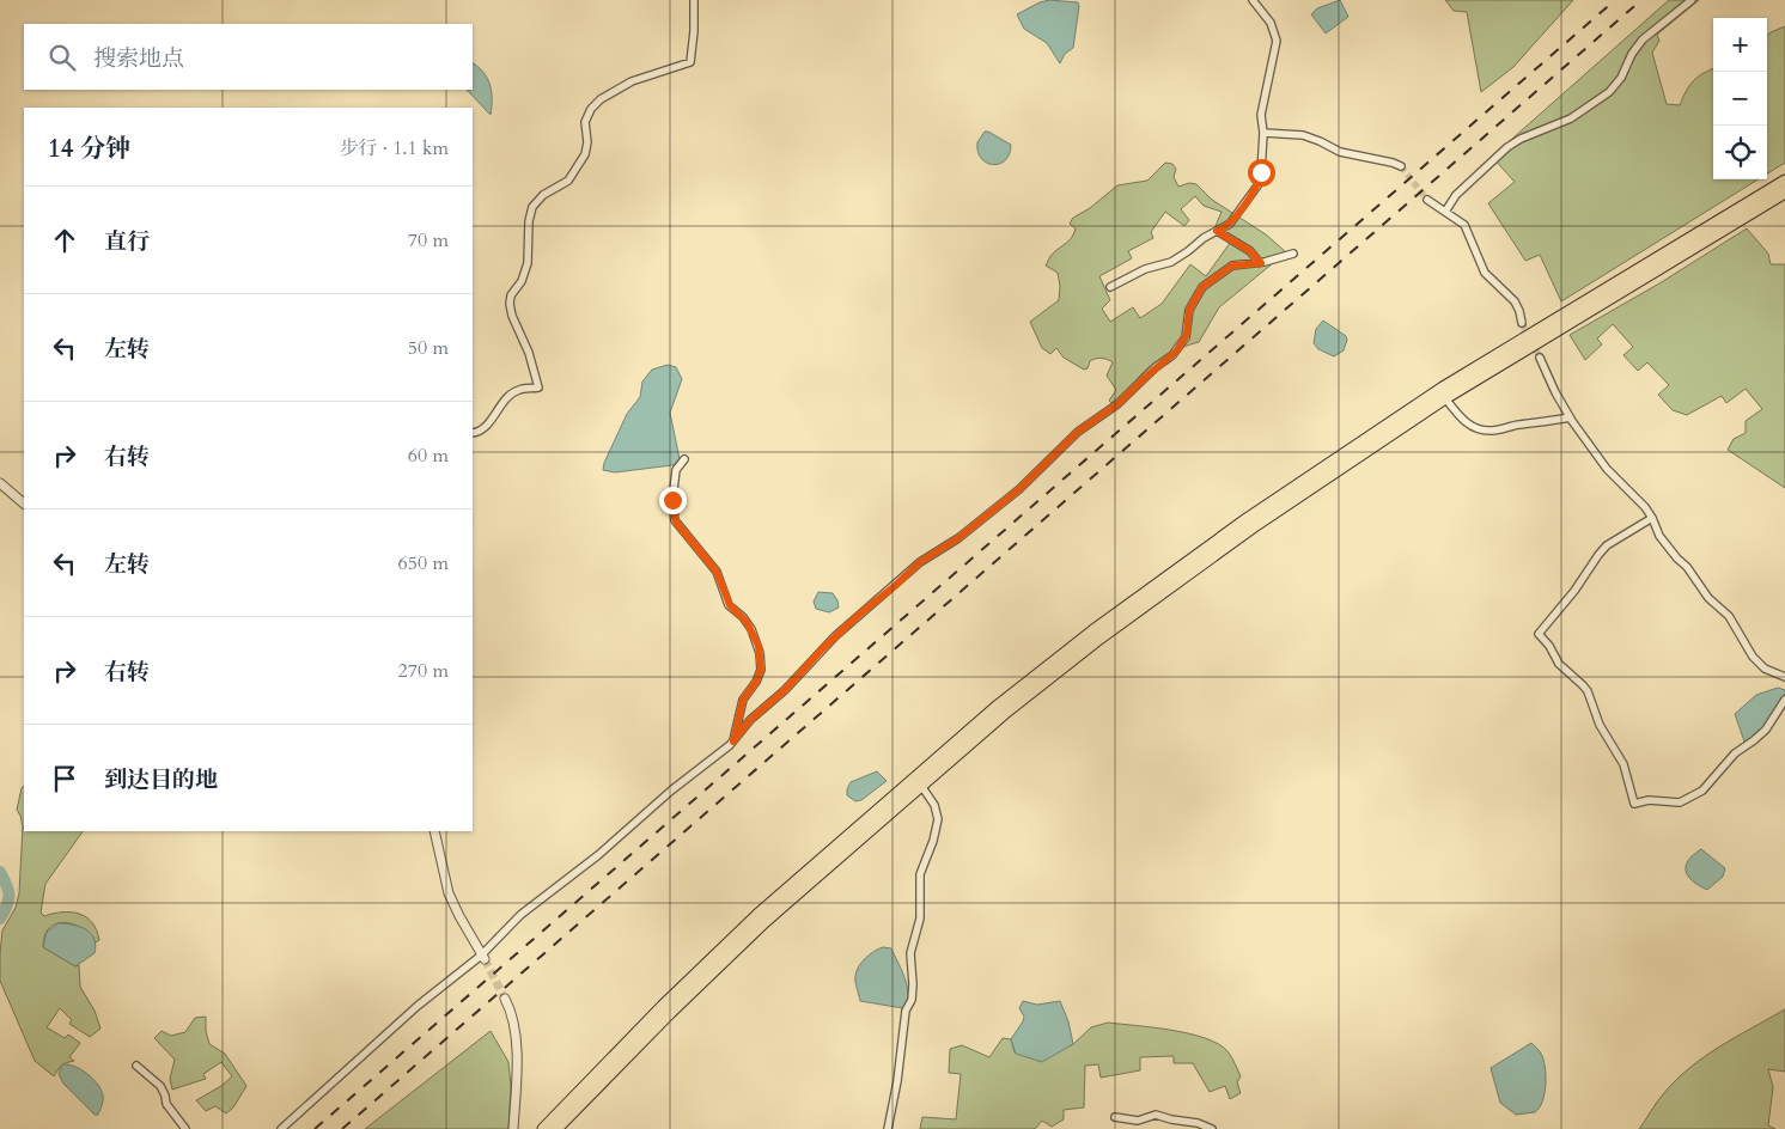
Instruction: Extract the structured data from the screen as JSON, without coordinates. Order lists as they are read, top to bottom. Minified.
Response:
{"page":{"map_buttons":["+","−"],"search":"搜索地点","heading":["14 分钟","步行 · 1.1 km"],"list":[["直行","70 m"],["左转","50 m"],["右转","60 m"],["左转","650 m"],["右转","270 m"],"到达目的地"]}}
